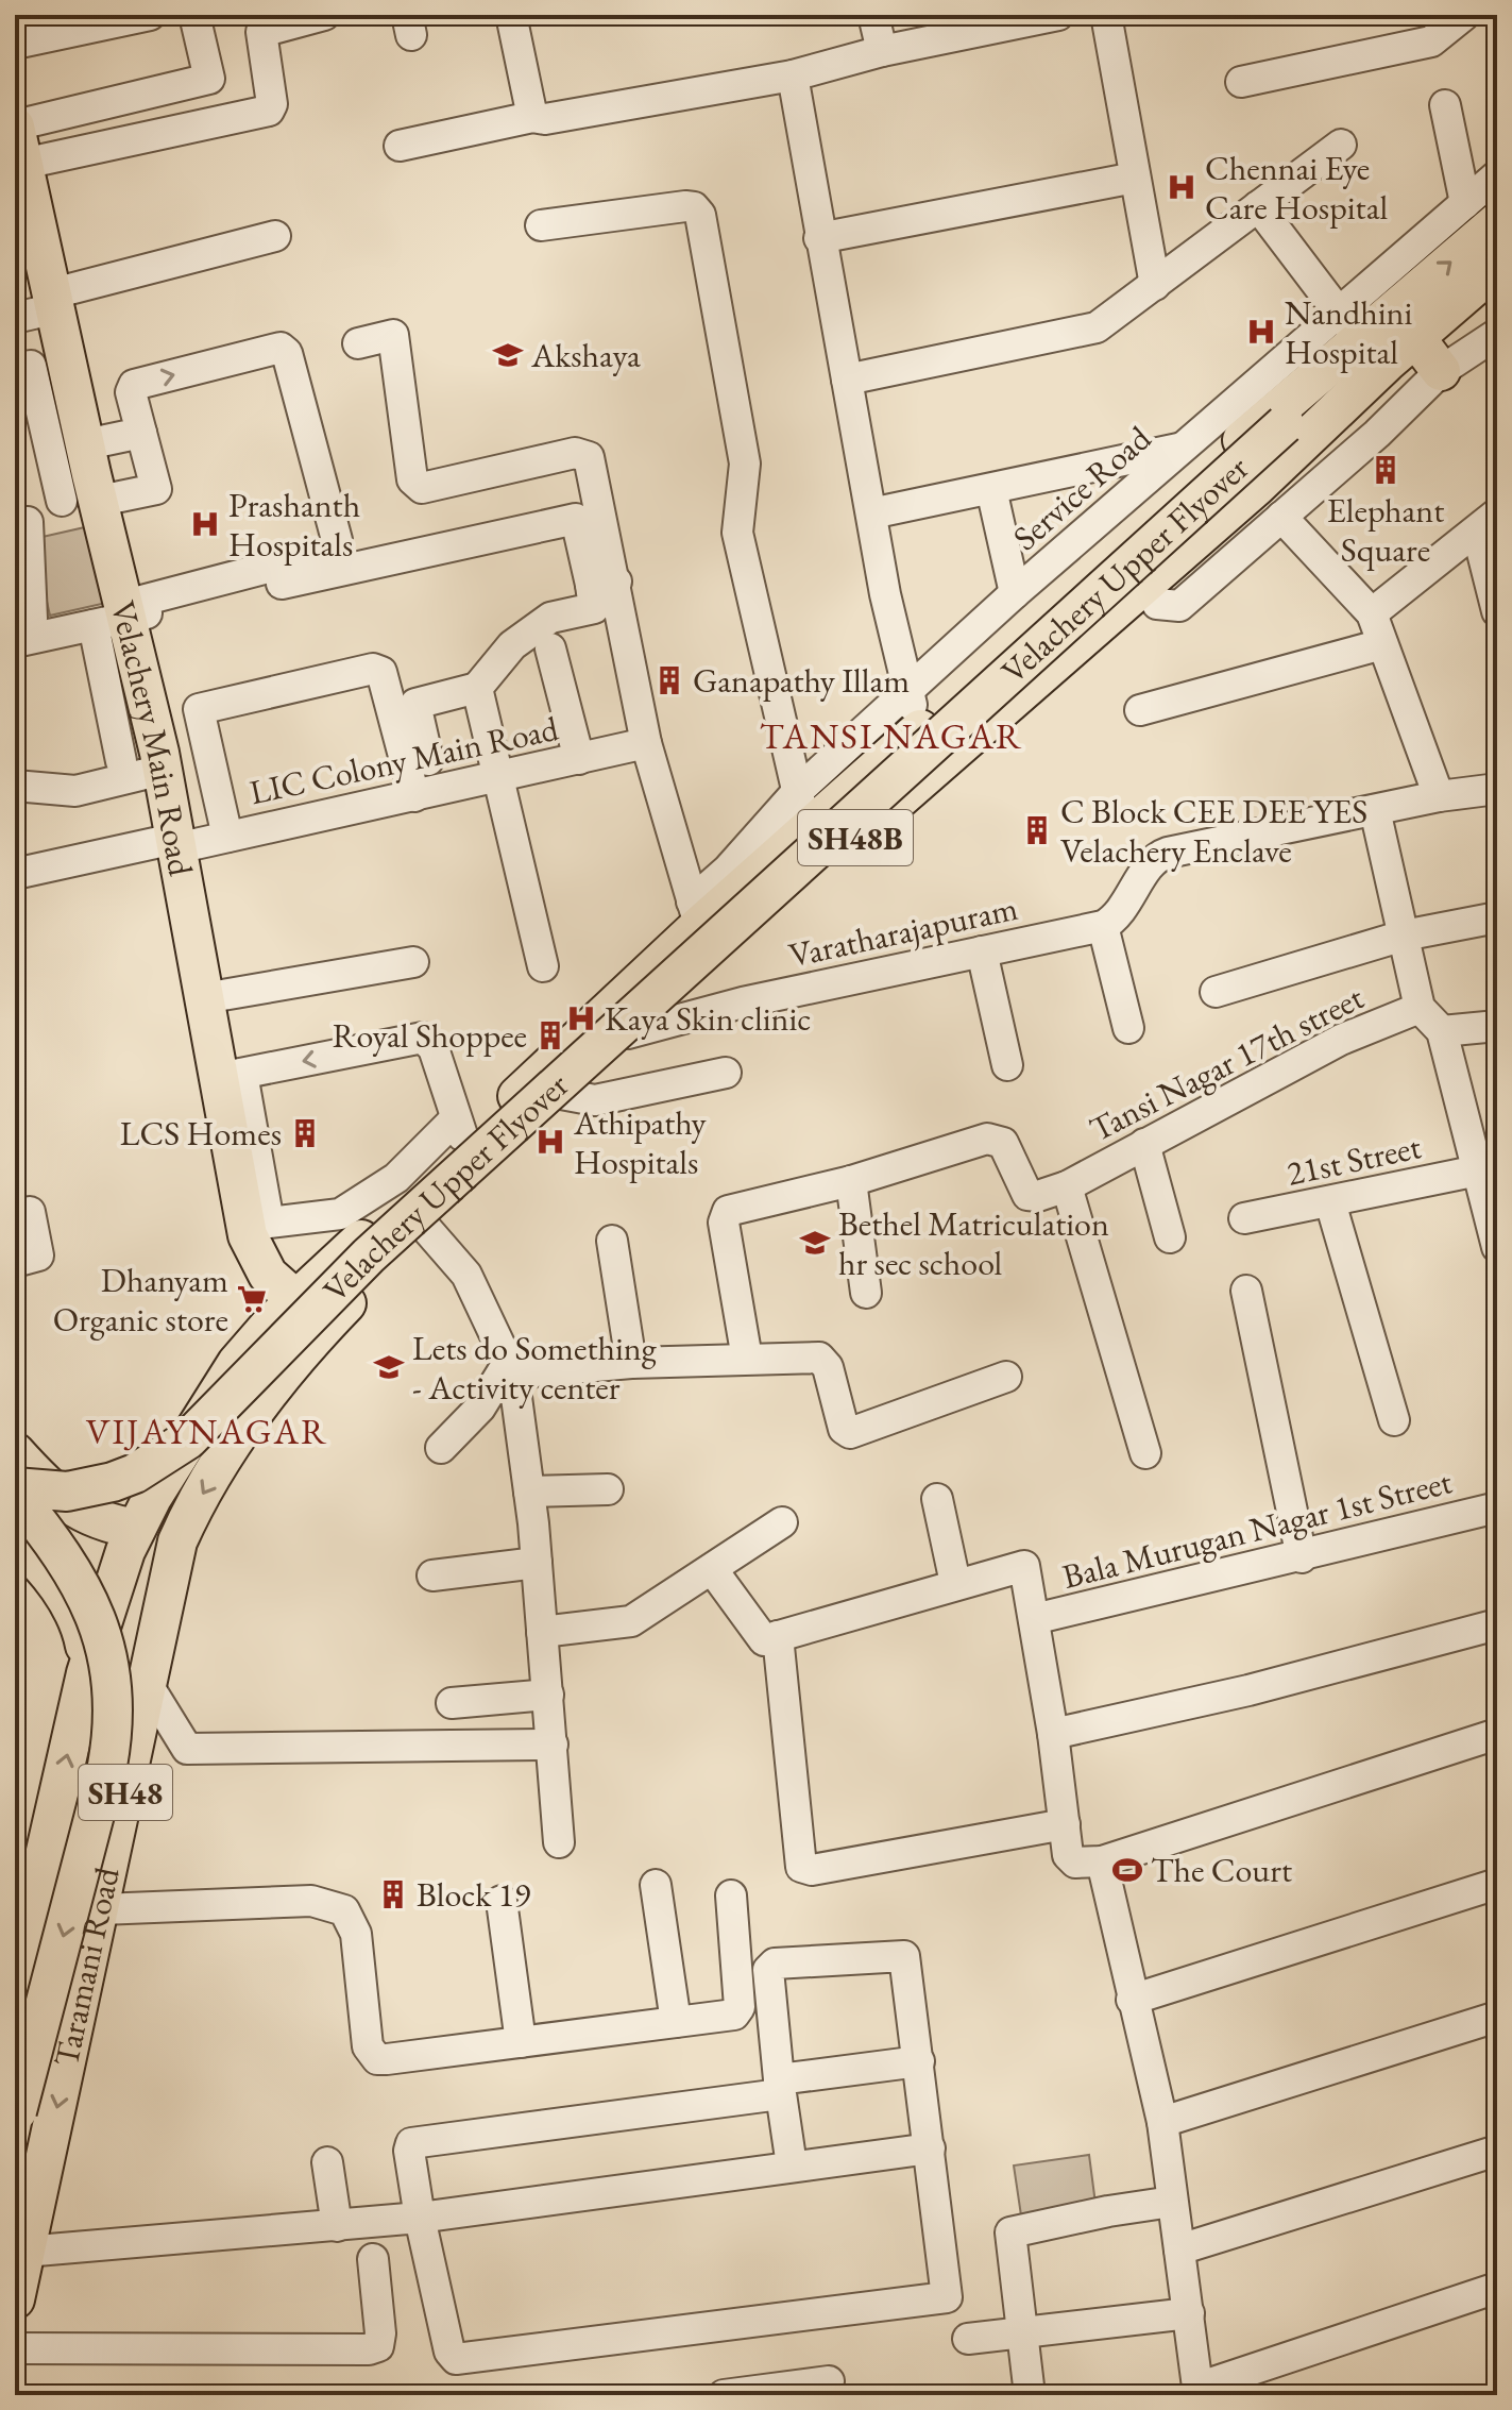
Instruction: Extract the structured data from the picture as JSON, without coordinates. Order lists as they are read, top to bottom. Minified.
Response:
{"streets":{"main road":["Velachery Upper Flyover","Velachery Main Road","SH48B","SH48","Taramani Road"],"street":["Service Road","LIC Colony Main Road","Varatharajapuram","Tansi Nagar 17th street","21st Street","Bala Murugan Nagar 1st Street"]},"crossings":[["Service Road","Velachery Upper Flyover"],["Service Road","SH48B"],["Velachery Upper Flyover","SH48B"],["Velachery Main Road","LIC Colony Main Road"],["Velachery Main Road","SH48B"],["Velachery Main Road","SH48"],["Velachery Main Road","Taramani Road"],["SH48B","Varatharajapuram"],["SH48B","SH48"],["SH48B","Taramani Road"]],"districts":["TANSI NAGAR","VIJAYNAGAR"],"places":{"hospital":["Chennai Eye Care Hospital","Nandhini Hospital","Prashanth Hospitals","Kaya Skin clinic","Athipathy Hospitals"],"school or university":["Akshaya","Bethel Matriculation hr sec school","Lets do Something - Activity center"],"building":["Elephant Square","Ganapathy Illam","C Block CEE DEE YES Velachery Enclave","Royal Shoppee","LCS Homes","Block 19"],"supermarket":["Dhanyam Organic store"],"sports":["The Court"]}}
